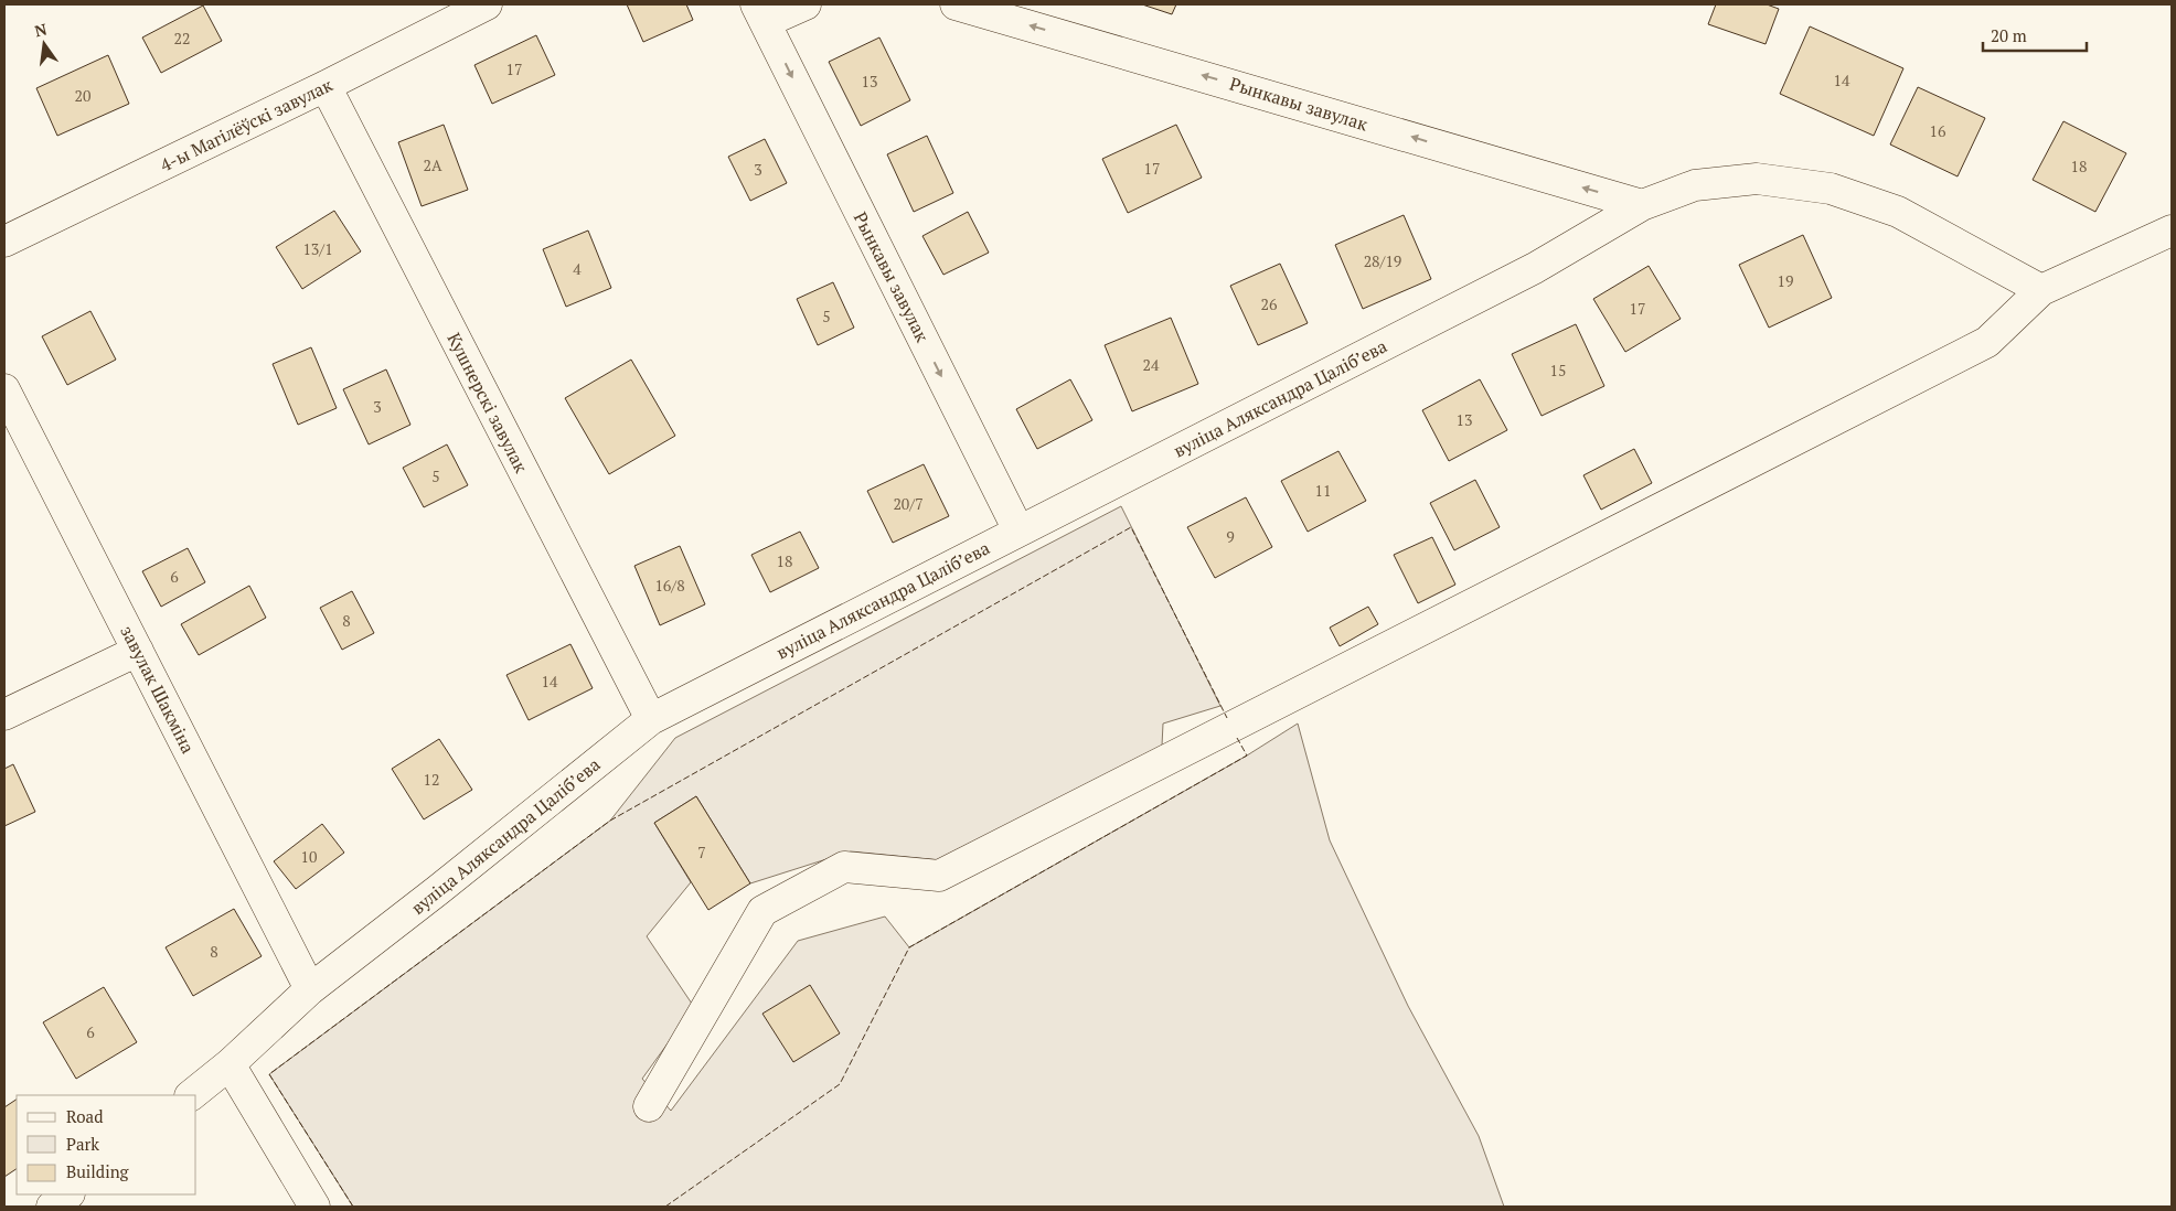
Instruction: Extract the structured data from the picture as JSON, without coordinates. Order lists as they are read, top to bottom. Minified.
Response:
{"streets":{"street":["Рынкавы завулак","4-ы Магілёўскі завулак","вуліца Аляксандра Цалібʼева","Кушнерскі завулак","завулак Шакміна"]},"crossings":[["Рынкавы завулак","вуліца Аляксандра Цалібʼева"],["4-ы Магілёўскі завулак","Кушнерскі завулак"],["вуліца Аляксандра Цалібʼева","Кушнерскі завулак"],["вуліца Аляксандра Цалібʼева","завулак Шакміна"]],"house_numbers":["22","17","14","13","20","16","2А","18","17","3","13/1","28/19","4","19","26","17","5","24","15","3","13","5","11","20/7","9","18","6","16/8","8","14","12","7","10","8","6"],"legend":["Road","Park","Building"],"scale_bar":"20 m","north":"top"}
